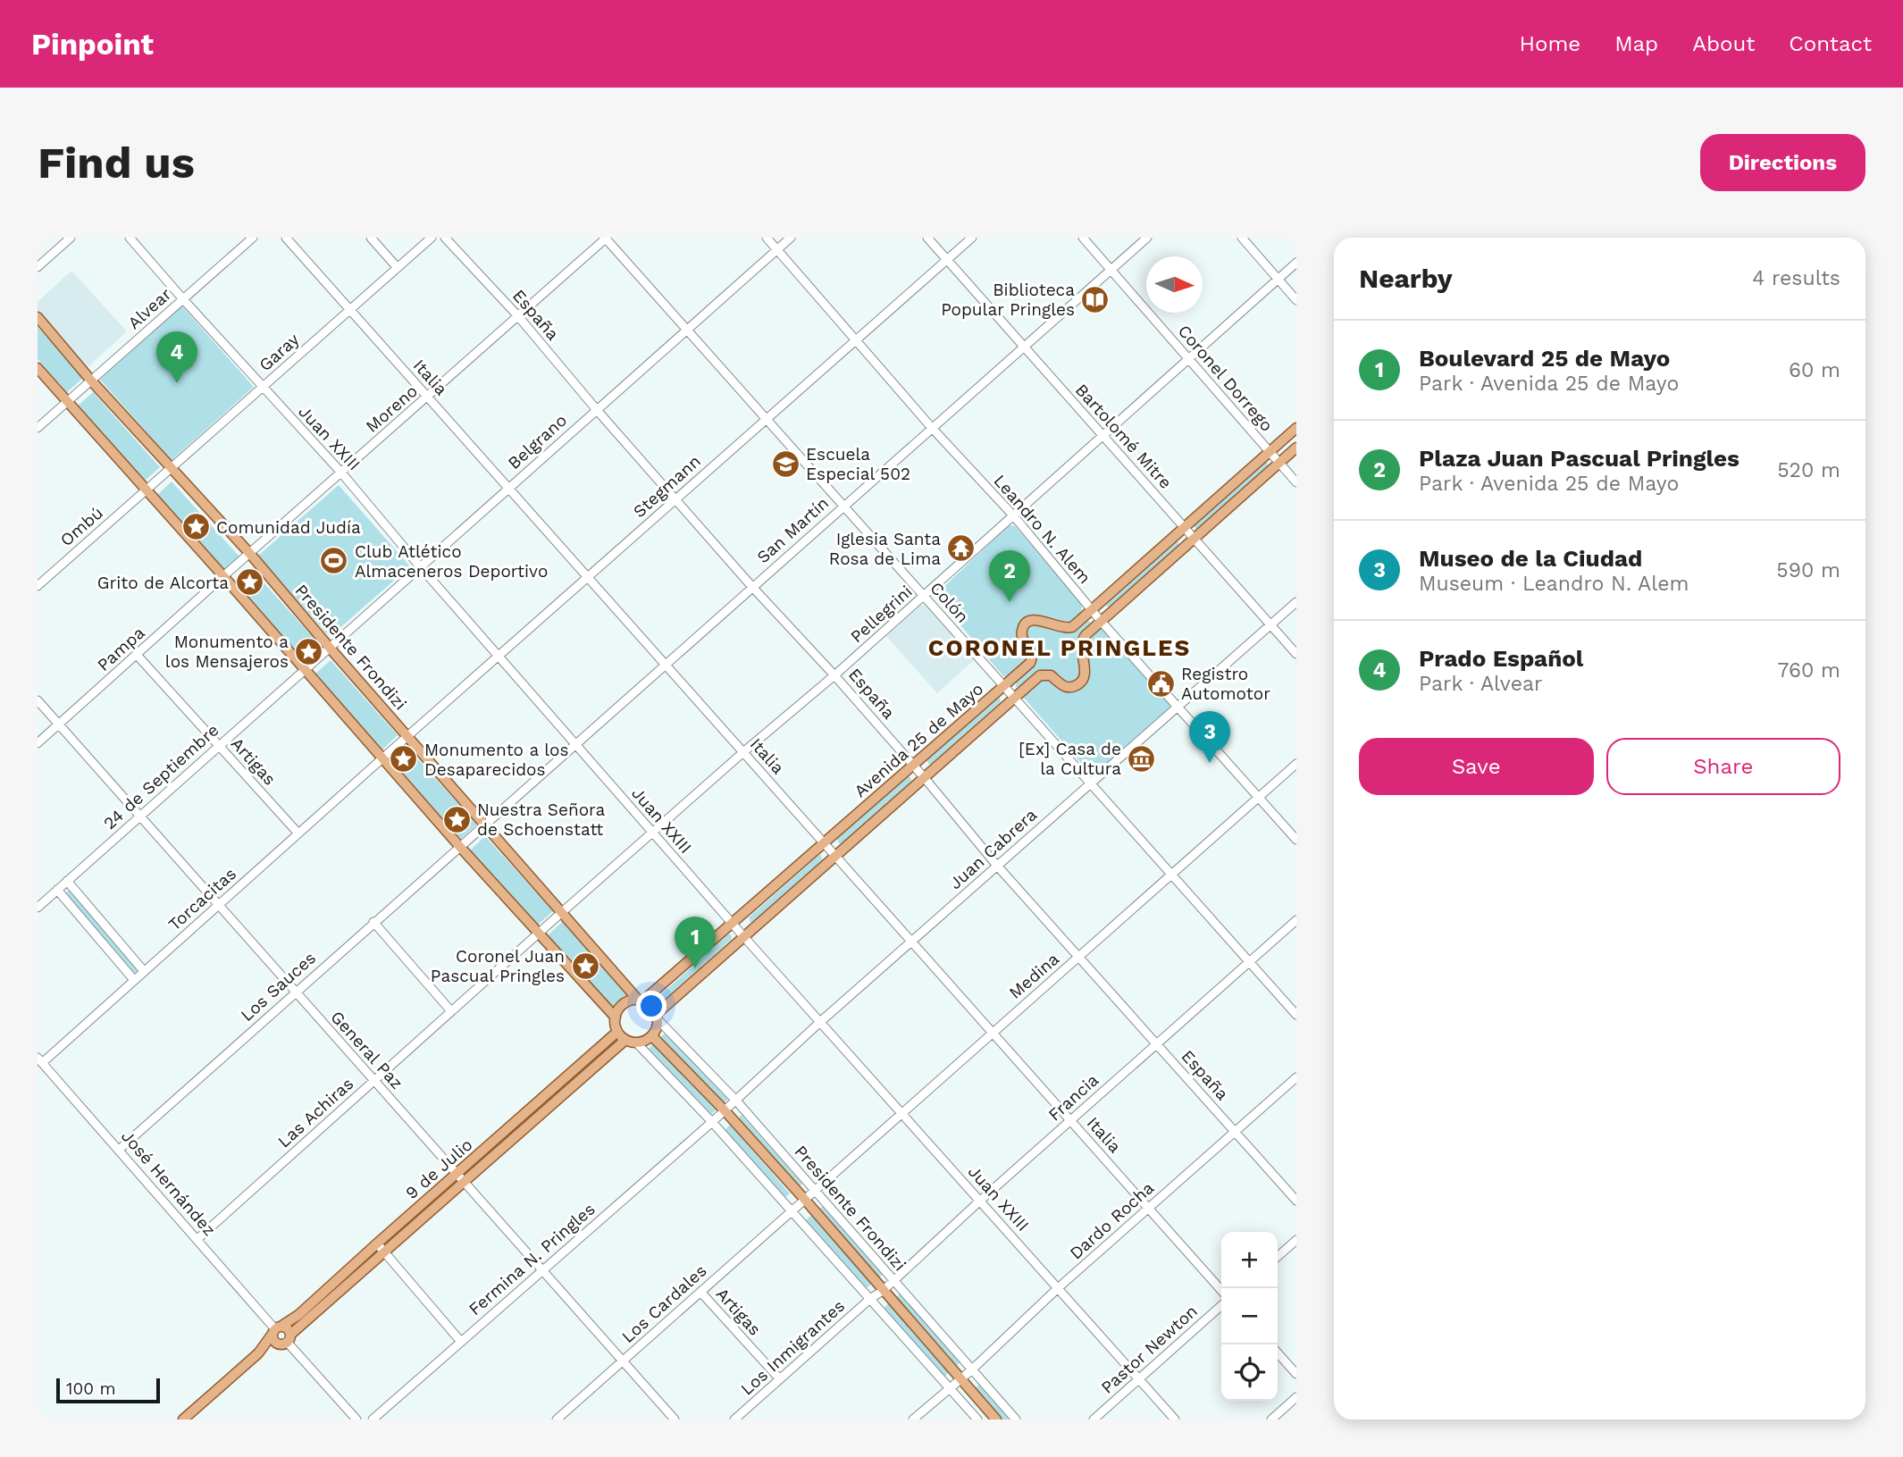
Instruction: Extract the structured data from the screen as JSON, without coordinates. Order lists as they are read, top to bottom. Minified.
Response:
{"streets":{"main road":["Presidente Frondizi","Avenida 25 de Mayo","9 de Julio"],"street":["Alvear","España","Garay","Italia","Coronel Dorrego","Moreno","Bartolomé Mitre","Juan XXIII","Belgrano","Stegmann","Ombú","Leandro N. Alem","San Martín","Colón","Pellegrini","Pampa","Artigas","24 de Septiembre","Juan Cabrera","Torcacitas","Medina","Los Sauces","General Paz","Francia","Las Achiras","José Hernández","Dardo Rocha","Fermina N. Pringles","Los Cardales","Los Inmigrantes","Pastor Newton"]},"crossings":[["Alvear","Juan XXIII"],["Alvear","Presidente Frondizi"],["España","Moreno"],["España","Belgrano"],["España","Stegmann"],["España","San Martín"],["España","Pellegrini"],["España","Avenida 25 de Mayo"],["España","Juan Cabrera"],["España","Medina"],["España","Francia"],["España","Dardo Rocha"],["Garay","Italia"],["Garay","Juan XXIII"],["Garay","Ombú"],["Garay","Presidente Frondizi"],["Italia","Moreno"],["Italia","Belgrano"],["Italia","Stegmann"],["Italia","San Martín"],["Italia","Pellegrini"],["Italia","Avenida 25 de Mayo"],["Italia","Juan Cabrera"],["Italia","Medina"],["Italia","Francia"],["Italia","Dardo Rocha"],["Coronel Dorrego","San Martín"],["Coronel Dorrego","Pellegrini"],["Coronel Dorrego","Avenida 25 de Mayo"],["Moreno","Juan XXIII"],["Moreno","Colón"],["Moreno","Presidente Frondizi"],["Moreno","Pampa"],["Bartolomé Mitre","Stegmann"],["Bartolomé Mitre","San Martín"],["Bartolomé Mitre","Pellegrini"],["Bartolomé Mitre","Avenida 25 de Mayo"],["Bartolomé Mitre","Juan Cabrera"],["Juan XXIII","Belgrano"],["Juan XXIII","Stegmann"],["Juan XXIII","San Martín"],["Juan XXIII","Pellegrini"],["Juan XXIII","Avenida 25 de Mayo"],["Juan XXIII","Juan Cabrera"],["Juan XXIII","Medina"],["Juan XXIII","Francia"],["Juan XXIII","Dardo Rocha"],["Juan XXIII","Pastor Newton"],["Belgrano","Leandro N. Alem"],["Belgrano","Colón"],["Belgrano","Presidente Frondizi"],["Belgrano","24 de Septiembre"],["Stegmann","Leandro N. Alem"],["Stegmann","Colón"],["Stegmann","Presidente Frondizi"],["Stegmann","Torcacitas"],["Leandro N. Alem","San Martín"],["Leandro N. Alem","Pellegrini"],["Leandro N. Alem","Avenida 25 de Mayo"],["Leandro N. Alem","Juan Cabrera"],["Leandro N. Alem","Medina"],["San Martín","Colón"],["San Martín","Presidente Frondizi"],["San Martín","Los Sauces"],["Colón","Pellegrini"],["Colón","Avenida 25 de Mayo"],["Colón","Juan Cabrera"],["Colón","Medina"],["Colón","Francia"],["Pellegrini","Presidente Frondizi"],["Pellegrini","Las Achiras"],["Presidente Frondizi","Avenida 25 de Mayo"],["Presidente Frondizi","Juan Cabrera"],["Presidente Frondizi","Medina"],["Presidente Frondizi","Francia"],["Presidente Frondizi","9 de Julio"],["Presidente Frondizi","Dardo Rocha"],["Pampa","Artigas"],["Pampa","General Paz"],["Avenida 25 de Mayo","9 de Julio"],["Artigas","24 de Septiembre"],["Artigas","Torcacitas"],["Artigas","Los Cardales"],["Artigas","Los Inmigrantes"],["24 de Septiembre","General Paz"],["Juan Cabrera","Fermina N. Pringles"],["Torcacitas","General Paz"],["Torcacitas","José Hernández"],["Medina","Los Cardales"],["Los Sauces","General Paz"],["Los Sauces","José Hernández"],["General Paz","Las Achiras"],["General Paz","9 de Julio"],["General Paz","Fermina N. Pringles"],["General Paz","Los Cardales"],["Francia","Los Inmigrantes"],["Las Achiras","José Hernández"],["9 de Julio","José Hernández"]],"districts":["CORONEL PRINGLES"],"places":{"library":["Biblioteca Popular Pringles"],"school or university":["Escuela Especial 502"],"place":["Comunidad Judía","Grito de Alcorta","Monumento a los Mensajeros","Monumento a los Desaparecidos","Nuestra Señora de Schoenstatt","Coronel Juan Pascual Pringles"],"temple":["Iglesia Santa Rosa de Lima"],"sports":["Club Atlético Almaceneros Deportivo"],"public building":["Registro Automotor"],"museum":["[Ex] Casa de la Cultura"]},"scale_bar":"100 m","north":"right","page":{"header":"Pinpoint","nav":["Home","Map","About","Contact"],"buttons":["Directions",["Save","Share"]],"title":"Find us","heading":["Nearby","4 results"],"list":[{"mark":"1","name":"Boulevard 25 de Mayo","note":"Park · Avenida 25 de Mayo","value":"60 m"},{"mark":"2","name":"Plaza Juan Pascual Pringles","note":"Park · Avenida 25 de Mayo","value":"520 m"},{"mark":"3","name":"Museo de la Ciudad","note":"Museum · Leandro N. Alem","value":"590 m"},{"mark":"4","name":"Prado Español","note":"Park · Alvear","value":"760 m"}],"pins":["4","2","3","1"],"map_buttons":["+","−"],"scale":"100 m"}}
